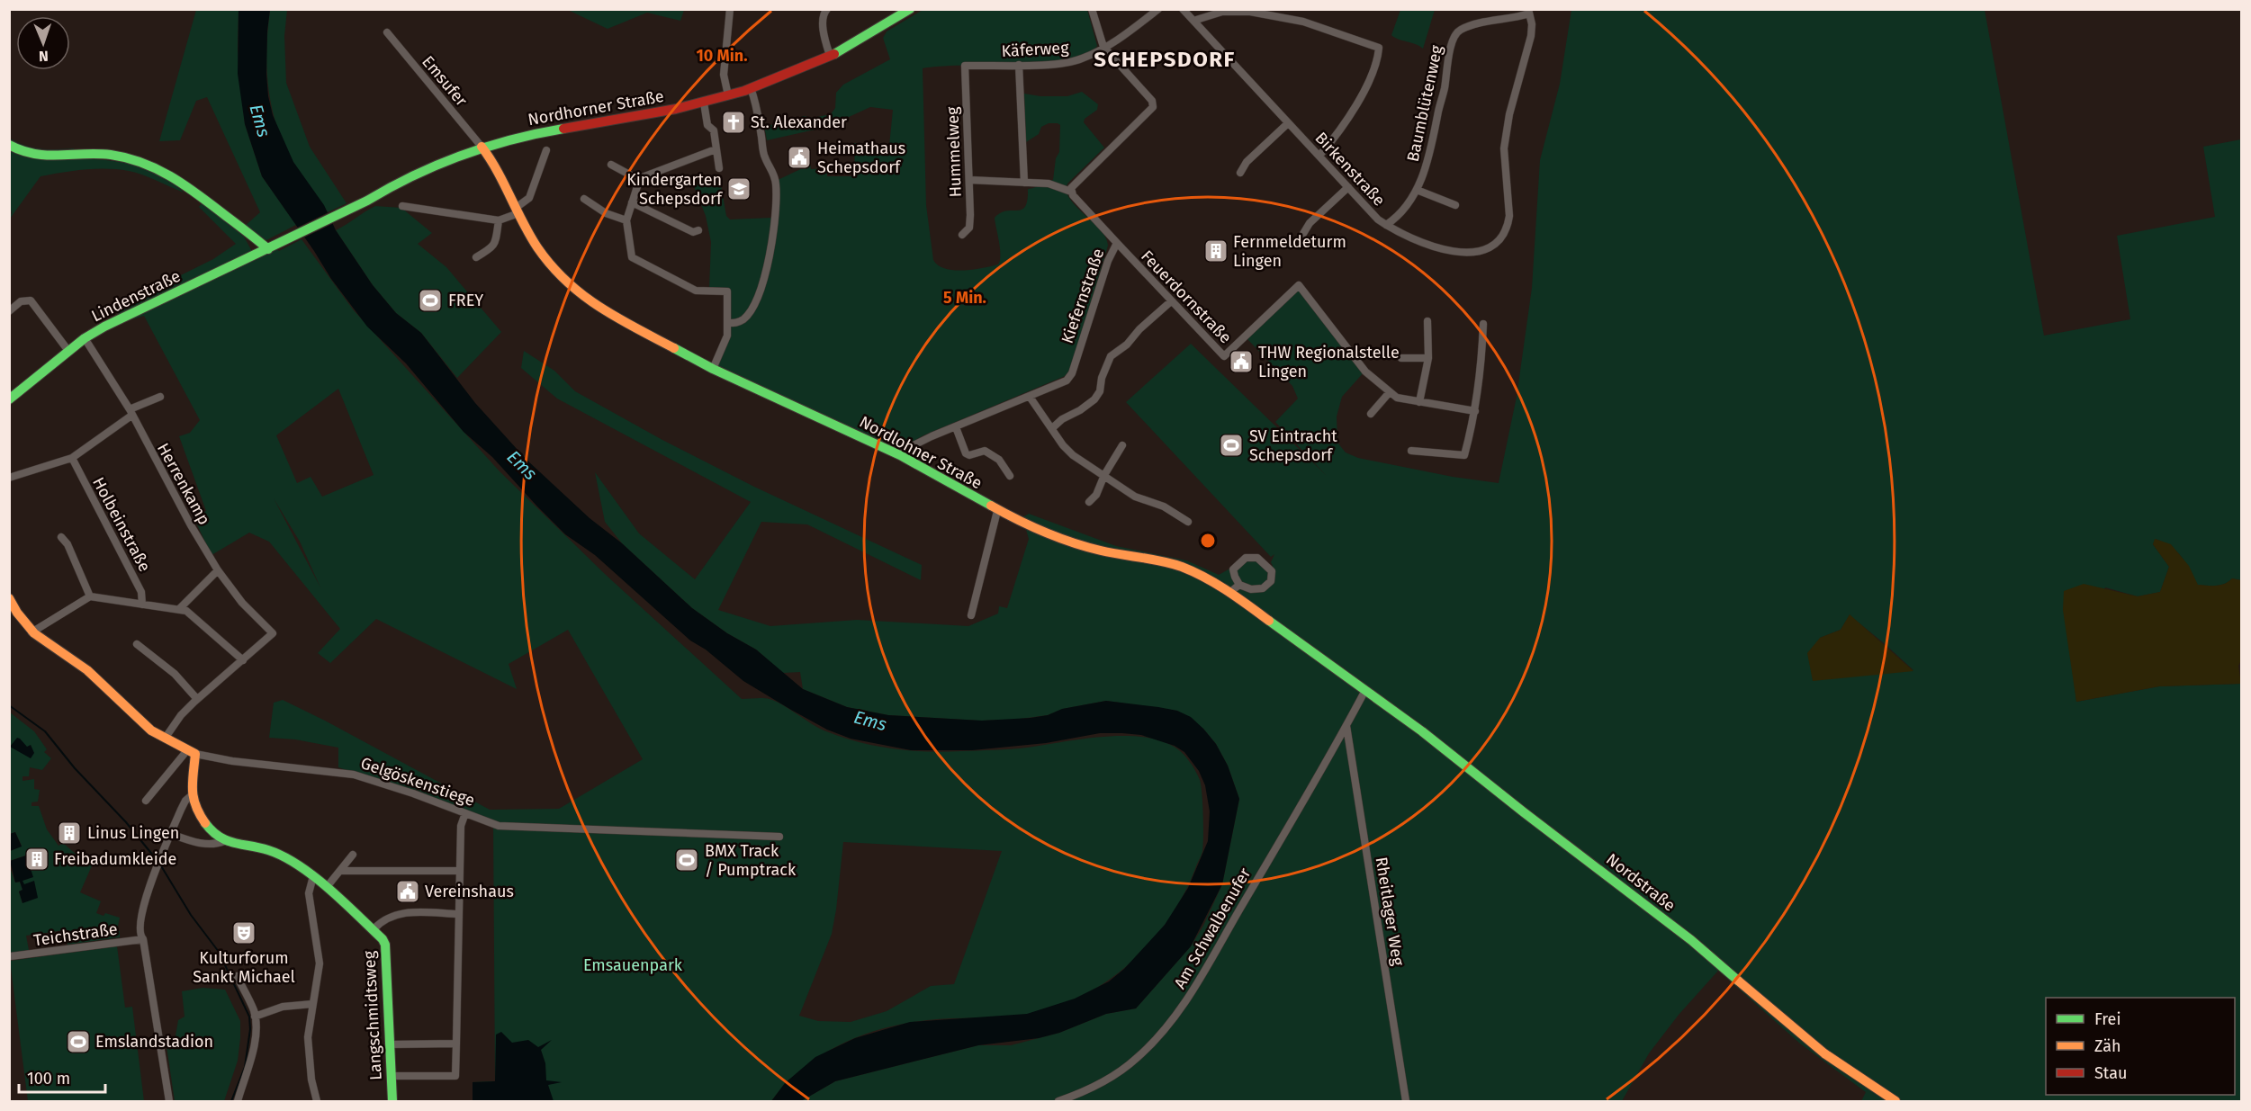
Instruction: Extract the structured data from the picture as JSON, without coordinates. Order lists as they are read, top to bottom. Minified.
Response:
{"streets":{"street":["Käferweg","Emsufer","Baumblütenweg","Nordhorner Straße","Hummelweg","Birkenstraße","Lindenstraße","Kiefernstraße","Feuerdornstraße","Nordlohner Straße","Herrenkamp","Holbeinstraße","Gelgöskenstiege","Nordstraße","Rheitlager Weg","Am Schwalbenufer","Teichstraße","Langschmidtsweg"]},"crossings":[["Käferweg","Hummelweg"],["Emsufer","Nordhorner Straße"],["Emsufer","Nordlohner Straße"],["Baumblütenweg","Birkenstraße"],["Nordhorner Straße","Lindenstraße"],["Nordhorner Straße","Nordlohner Straße"],["Lindenstraße","Herrenkamp"],["Kiefernstraße","Feuerdornstraße"],["Kiefernstraße","Nordlohner Straße"],["Nordlohner Straße","Nordstraße"],["Nordstraße","Am Schwalbenufer"],["Rheitlager Weg","Am Schwalbenufer"]],"districts":["SCHEPSDORF"],"water":["Ems"],"parks":["Emsauenpark"],"places":{"church":["St. Alexander"],"public building":["Heimathaus Schepsdorf","THW Regionalstelle Lingen","Vereinshaus"],"school or university":["Kindergarten Schepsdorf"],"building":["Fernmeldeturm Lingen","Linus Lingen","Freibadumkleide"],"sports":["FREY","SV Eintracht Schepsdorf","BMX Track / Pumptrack","Emslandstadion"],"theatre":["Kulturforum Sankt Michael"]},"legend":["Frei","Zäh","Stau"],"scale_bar":"100 m","north":"bottom","rings":["10 Min.","5 Min."]}
